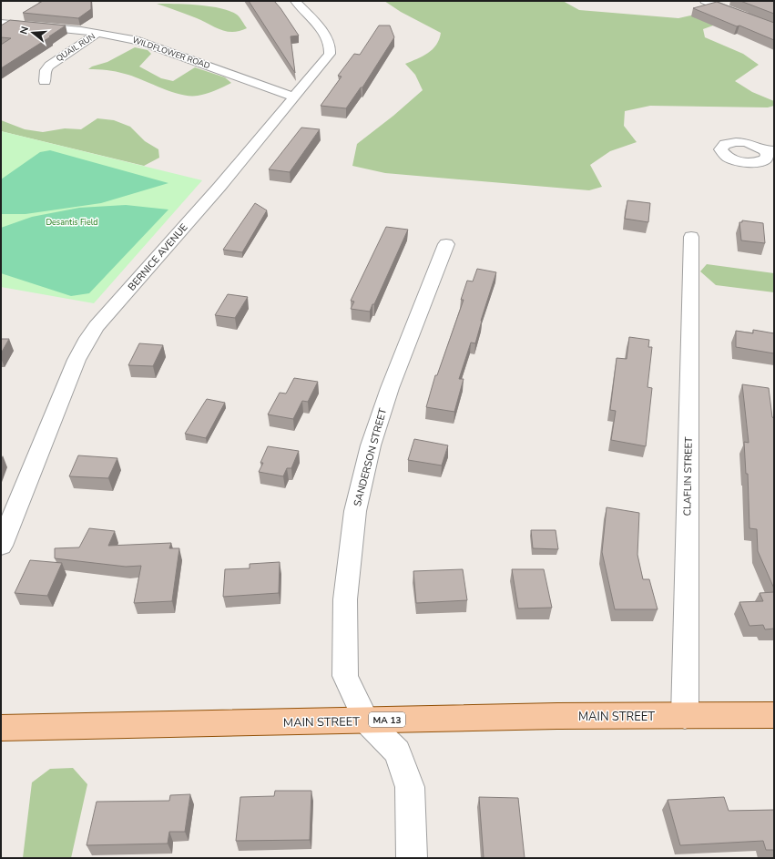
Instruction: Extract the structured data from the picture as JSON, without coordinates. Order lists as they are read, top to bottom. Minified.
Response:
{"streets":{"main road":["MAIN STREET","MA 13"],"street":["QUAIL RUN","WILDFLOWER ROAD","BERNICE AVENUE","SANDERSON STREET","CLAFLIN STREET"]},"crossings":[["QUAIL RUN","WILDFLOWER ROAD"],["WILDFLOWER ROAD","BERNICE AVENUE"],["SANDERSON STREET","MAIN STREET"],["CLAFLIN STREET","MAIN STREET"]],"parks":["Desantis Field"],"north":"left"}
